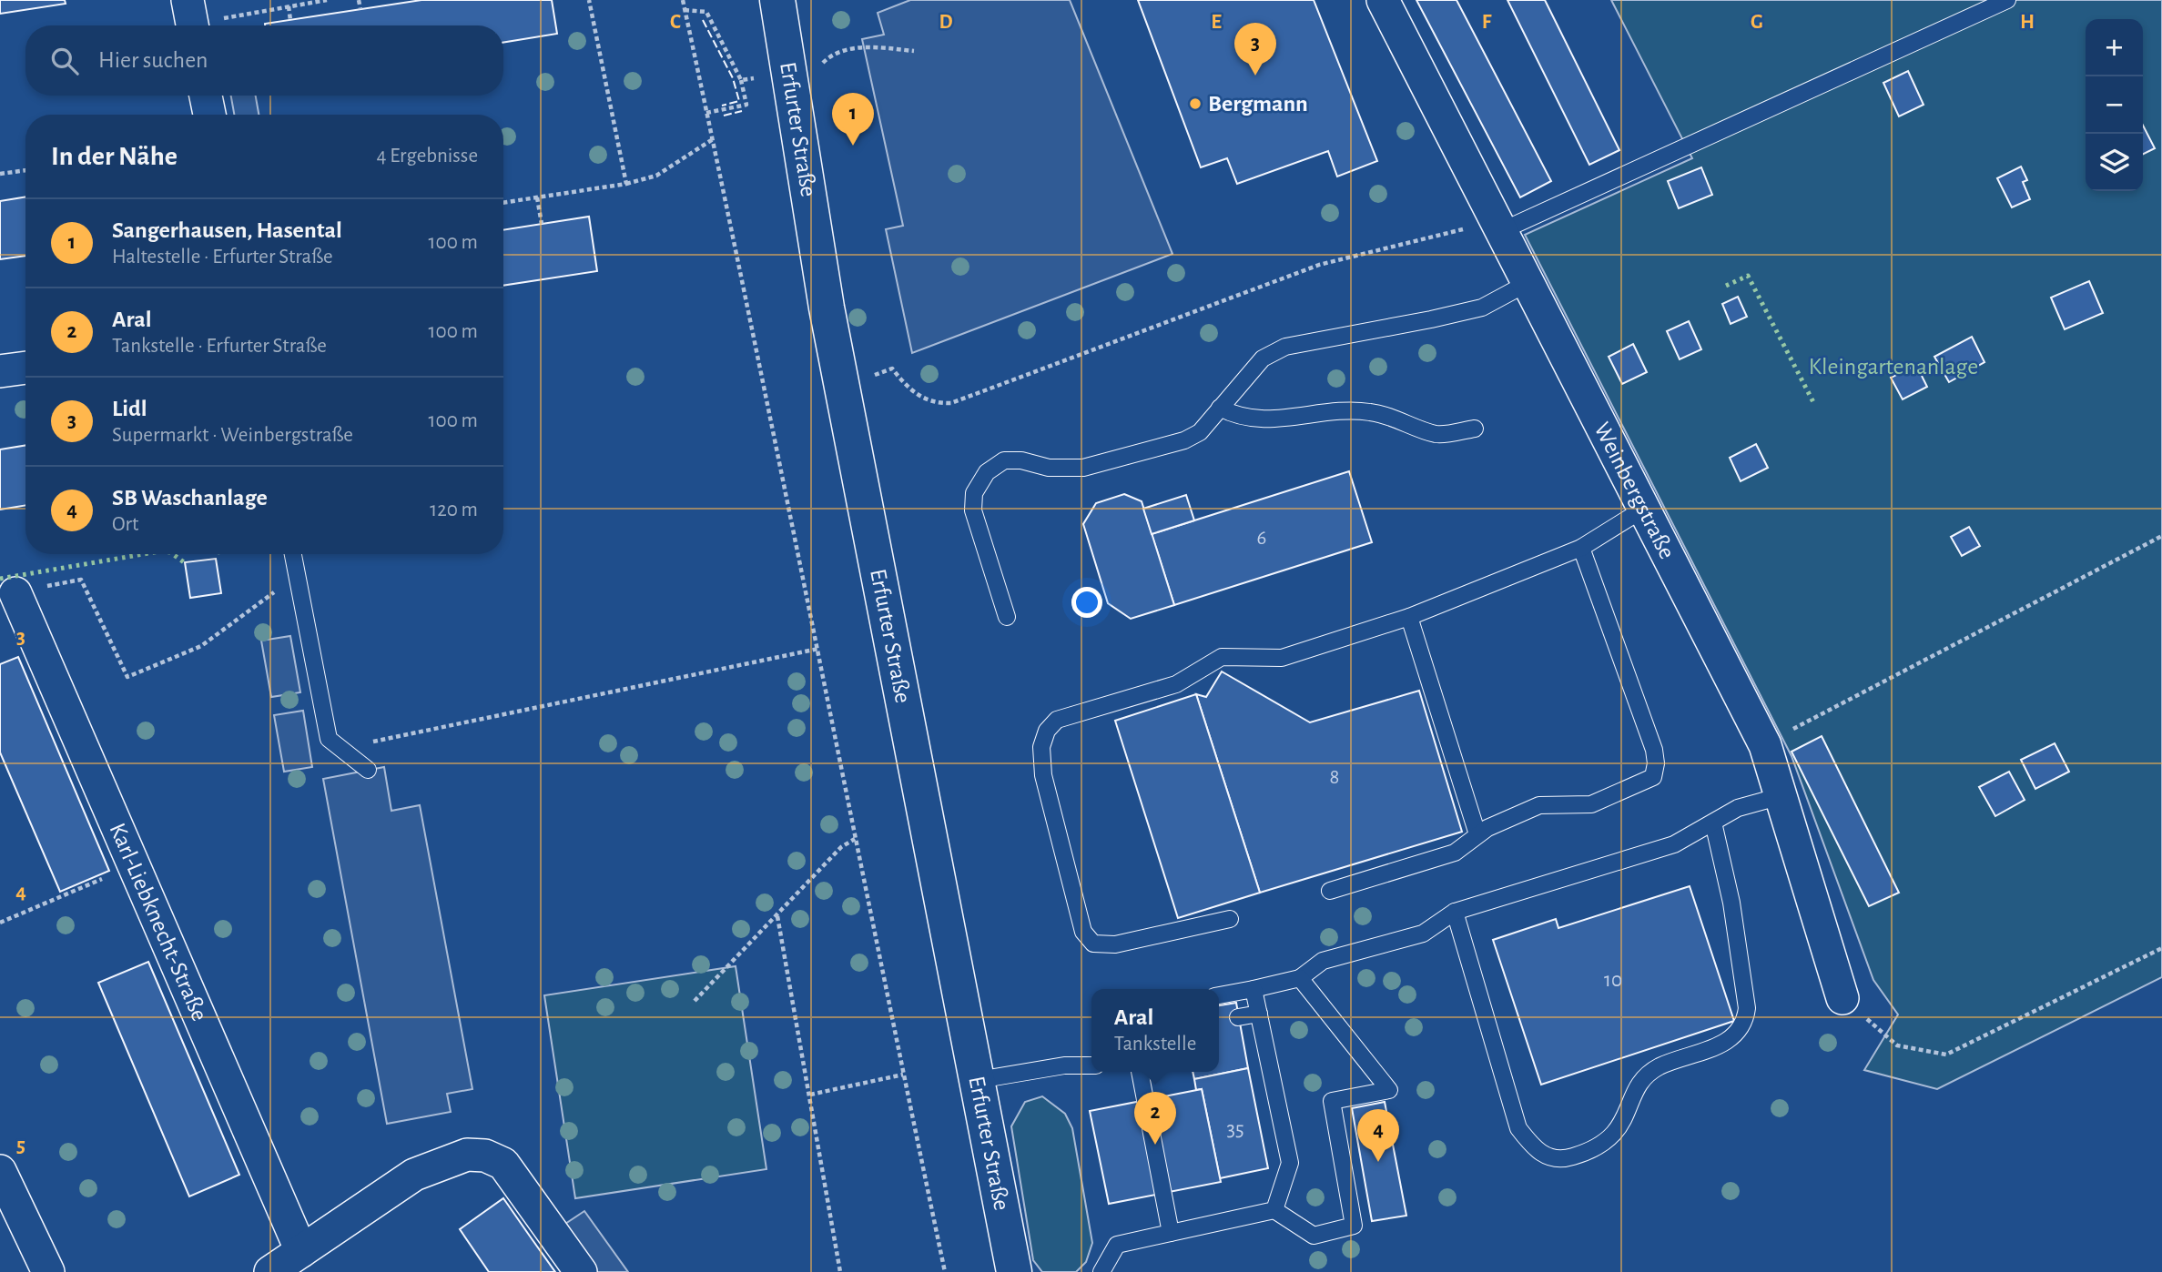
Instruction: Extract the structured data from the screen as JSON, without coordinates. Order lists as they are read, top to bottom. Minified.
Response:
{"streets":{"main road":["Erfurter Straße"],"street":["Weinbergstraße","Karl-Liebknecht-Straße"]},"parks":["Kleingartenanlage"],"places":["Bergmann"],"house_numbers":["6","8","10","35"],"page":{"map_buttons":["+","−"],"pins":["3","1","2","4"],"search":"Hier suchen","heading":["In der Nähe","4 Ergebnisse"],"list":[{"mark":"1","name":"Sangerhausen, Hasental","note":"Haltestelle · Erfurter Straße","value":"100 m"},{"mark":"2","name":"Aral","note":"Tankstelle · Erfurter Straße","value":"100 m"},{"mark":"3","name":"Lidl","note":"Supermarkt · Weinbergstraße","value":"100 m"},{"mark":"4","name":"SB Waschanlage","note":"Ort","value":"120 m"}],"popup":["Aral","Tankstelle"]},"grid":{"columns":["C","D","E","F","G","H"],"rows":["3","4","5"]}}
